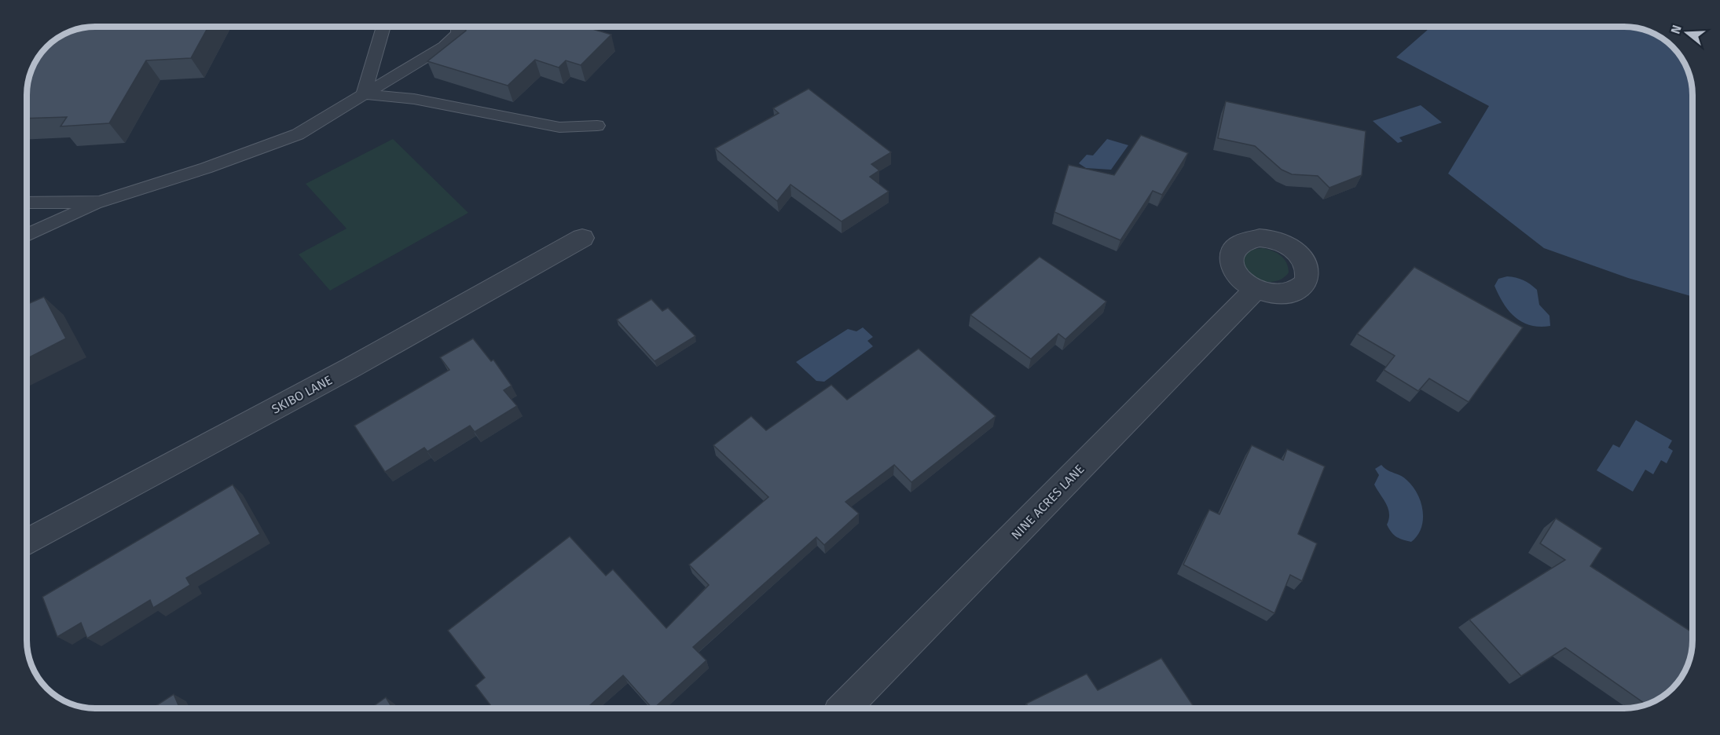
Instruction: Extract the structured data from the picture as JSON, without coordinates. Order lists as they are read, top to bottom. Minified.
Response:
{"streets":{"street":["SKIBO LANE","NINE ACRES LANE"]},"north":"left"}
